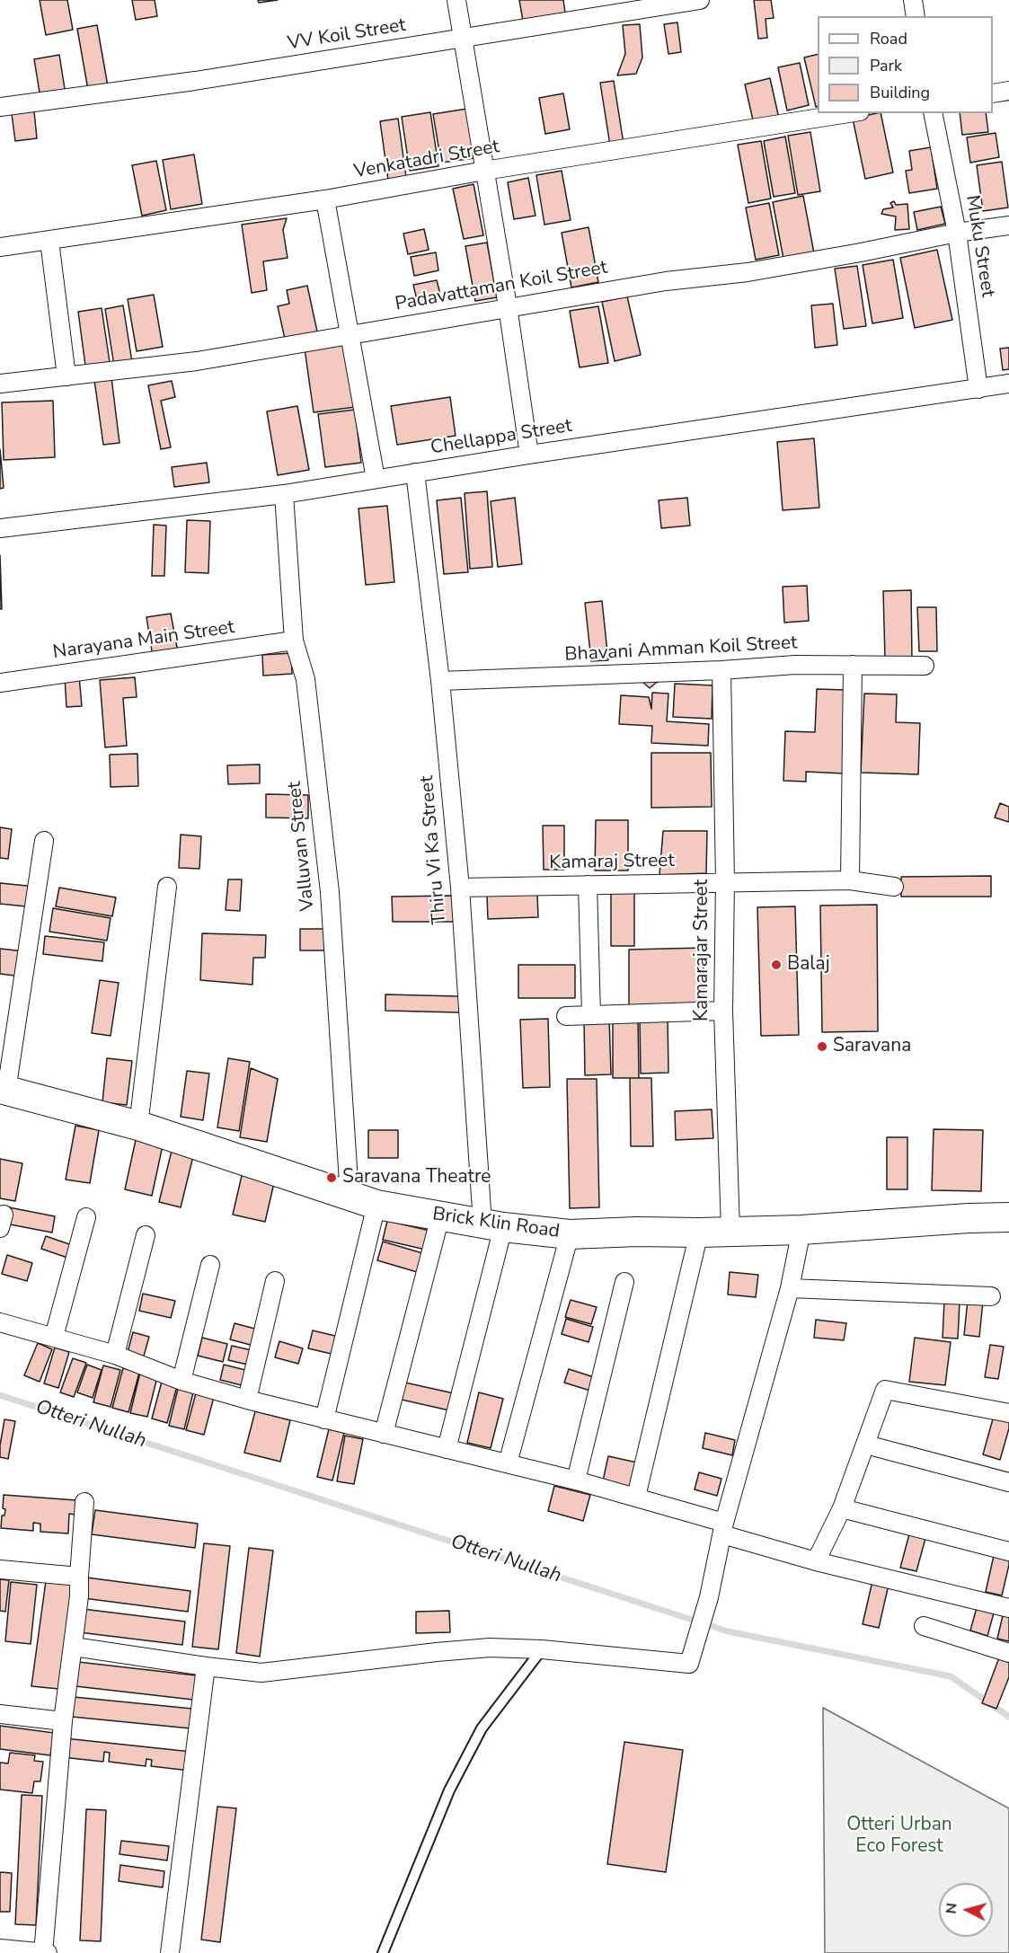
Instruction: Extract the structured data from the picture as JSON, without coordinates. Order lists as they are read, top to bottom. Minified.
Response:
{"streets":{"main road":["Brick Klin Road"],"street":["VV Koil Street","Venkatadri Street","Muku Street","Padavattaman Koil Street","Chellappa Street","Narayana Main Street","Bhavani Amman Koil Street","Valluvan Street","Thiru Vi Ka Street","Kamaraj Street","Kamarajar Street"]},"crossings":[["Muku Street","Padavattaman Koil Street"],["Muku Street","Chellappa Street"],["Chellappa Street","Valluvan Street"],["Chellappa Street","Thiru Vi Ka Street"],["Narayana Main Street","Valluvan Street"],["Bhavani Amman Koil Street","Thiru Vi Ka Street"],["Bhavani Amman Koil Street","Kamarajar Street"],["Valluvan Street","Brick Klin Road"],["Thiru Vi Ka Street","Kamaraj Street"],["Thiru Vi Ka Street","Brick Klin Road"],["Kamaraj Street","Kamarajar Street"],["Kamarajar Street","Brick Klin Road"]],"water":["Otteri Nullah"],"parks":["Otteri Urban Eco Forest"],"places":["Balaj","Saravana","Saravana Theatre"],"legend":["Road","Park","Building"],"north":"left"}
